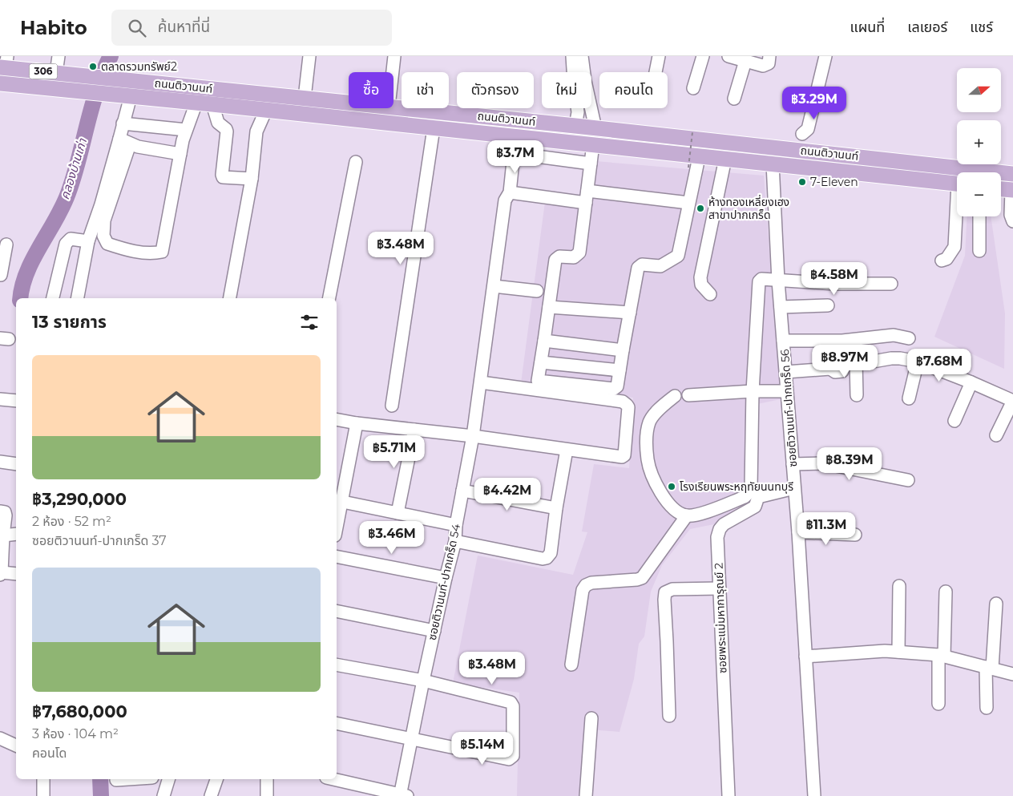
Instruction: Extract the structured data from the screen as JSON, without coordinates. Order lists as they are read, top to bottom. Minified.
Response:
{"streets":{"main road":["306","ถนนติวานนท์"],"street":["ซอยติวานนท์-ปากเกร็ด 56","ซอยติวานนท์-ปากเกร็ด 54","ซอยพระแม่มหาการุณย์ 2"]},"crossings":[["ถนนติวานนท์","ซอยติวานนท์-ปากเกร็ด 56"],["ถนนติวานนท์","ซอยติวานนท์-ปากเกร็ด 54"],["ซอยติวานนท์-ปากเกร็ด 56","ซอยพระแม่มหาการุณย์ 2"]],"water":["คลองบ้านเก่า"],"places":["ตลาดรวมทรัพย์2","7-Eleven","ห้างทองเหลี่ยงเฮง สาขาปากเกร็ด","โรงเรียนพระหฤทัยนนทบุรี"],"north":"right","page":{"header":"Habito","search":"ค้นหาที่นี่","nav":["แผนที่","เลเยอร์","แชร์"],"map_buttons":["+","−"],"chip":["ซื้อ","เช่า","ตัวกรอง","ใหม่","คอนโด"],"price":["฿3.29M","฿3.7M","฿3.48M","฿4.58M","฿8.97M","฿7.68M","฿5.71M","฿8.39M","฿4.42M","฿11.3M","฿3.46M","฿3.48M","฿5.14M"],"heading":"13 รายการ","list":[{"name":"฿3,290,000","note":"2 ห้อง · 52 m² · ซอยติวานนท์-ปากเกร็ด 37"},{"name":"฿7,680,000","note":"3 ห้อง · 104 m² · คอนโด"}]}}
